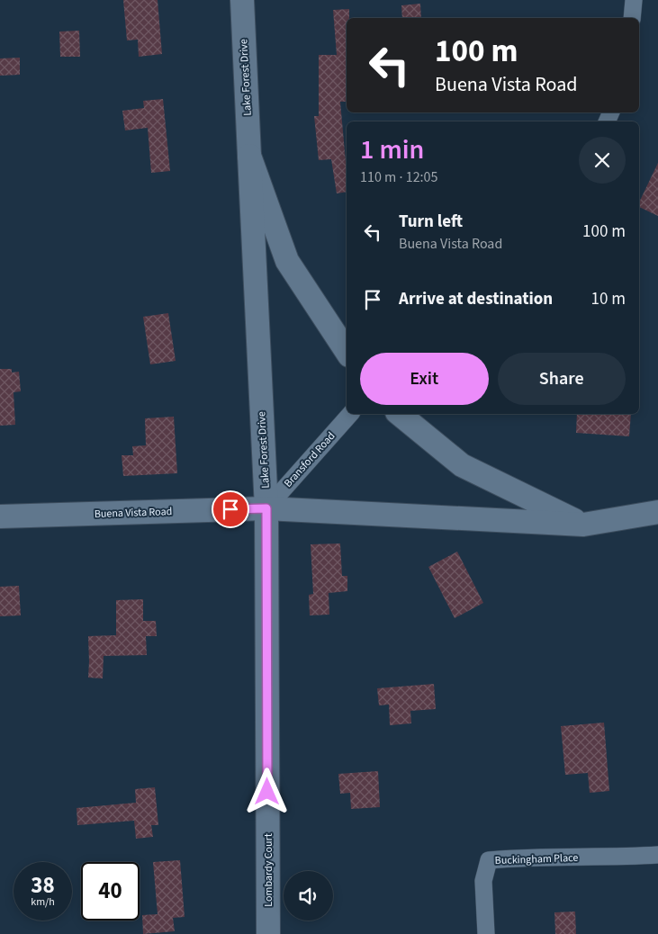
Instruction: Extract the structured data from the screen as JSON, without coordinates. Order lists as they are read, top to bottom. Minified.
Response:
{"streets":{"street":["Lake Forest Drive","Bransford Road","Buena Vista Road","Buckingham Place","Lombardy Court"]},"crossings":[["Lake Forest Drive","Bransford Road"],["Lake Forest Drive","Buena Vista Road"],["Lake Forest Drive","Lombardy Court"],["Bransford Road","Buena Vista Road"],["Bransford Road","Lombardy Court"],["Buena Vista Road","Lombardy Court"]],"page":{"turn":["100 m","Buena Vista Road"],"heading":["1 min","110 m · 12:05"],"list":[{"name":"Turn left","note":"Buena Vista Road","value":"100 m"},{"name":"Arrive at destination","value":"10 m"}],"buttons":["Exit","Share"],"speed":"38 km/h","limit":"40"}}
